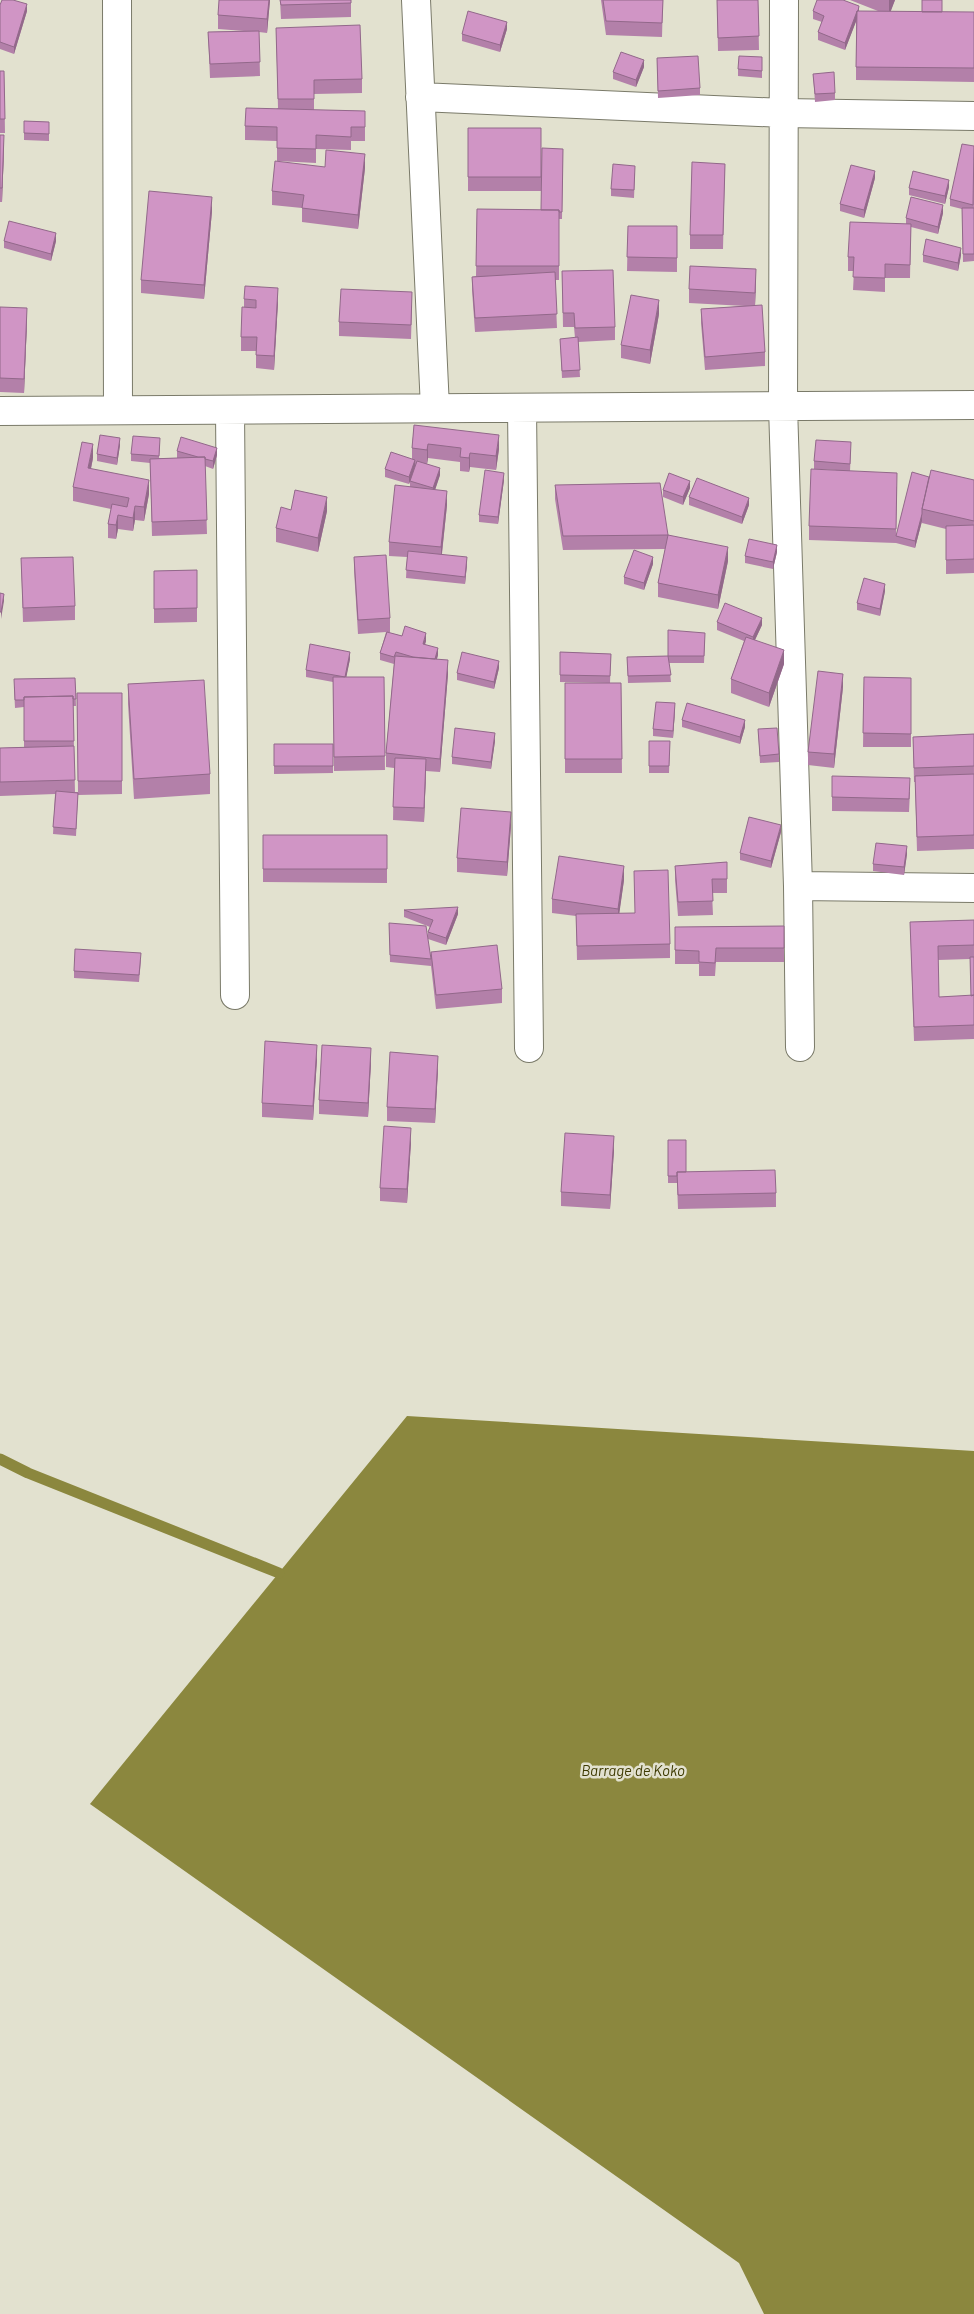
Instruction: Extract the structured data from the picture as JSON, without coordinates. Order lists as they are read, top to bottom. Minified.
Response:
{"water":["Barrage de Koko"]}
